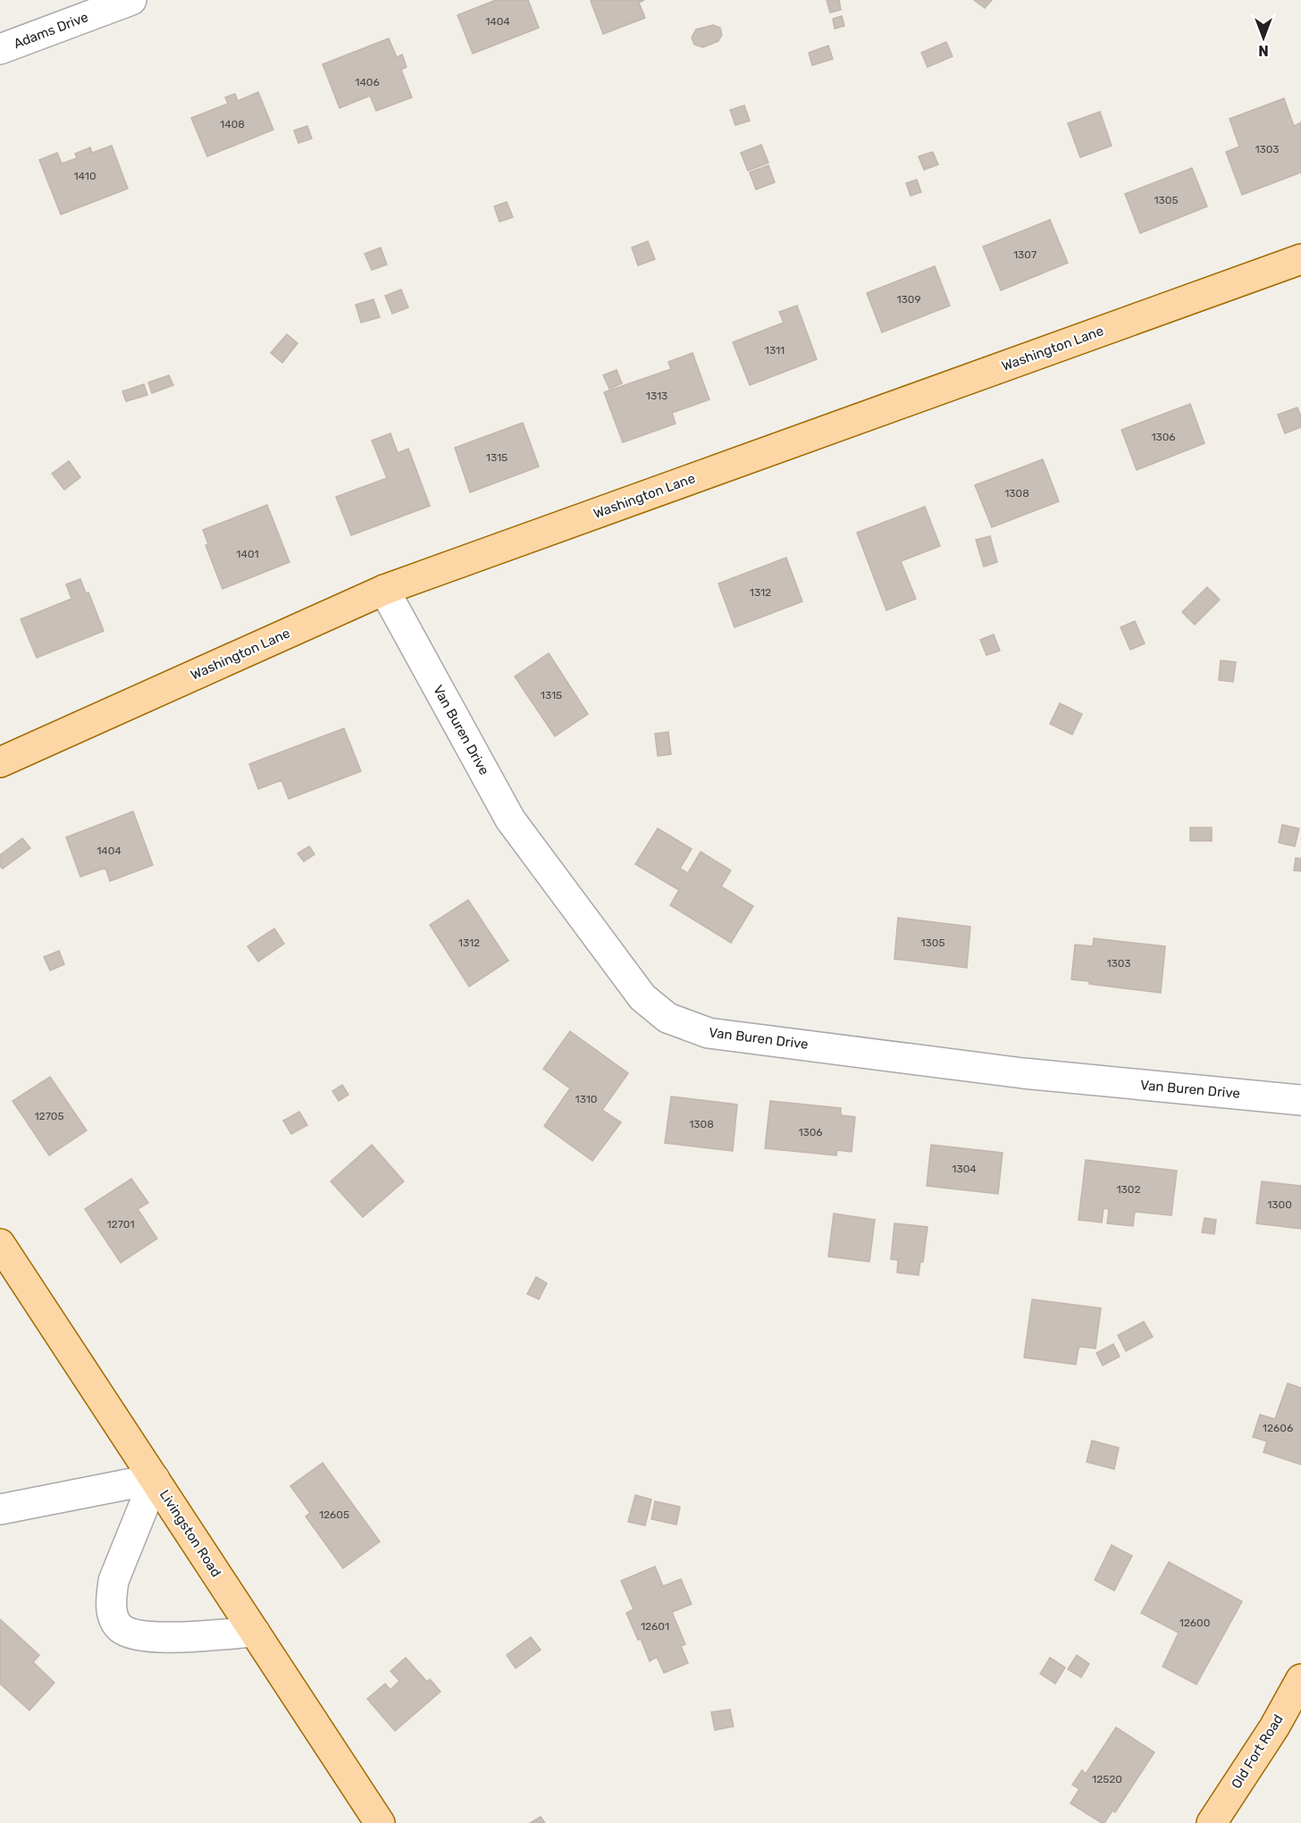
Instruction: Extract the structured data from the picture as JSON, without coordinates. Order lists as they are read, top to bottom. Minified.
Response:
{"streets":{"main road":["Washington Lane","Livingston Road","Old Fort Road"],"street":["Adams Drive","Van Buren Drive"]},"crossings":[["Washington Lane","Van Buren Drive"]],"house_numbers":["1404","1406","1408","1303","1410","1305","1307","1309","1311","1313","1306","1315","1308","1401","1312","1315","1404","1312","1305","1303","1310","12705","1308","1306","1304","1302","1300","12701","12606","12605","12600","12601","12520"],"north":"bottom"}
